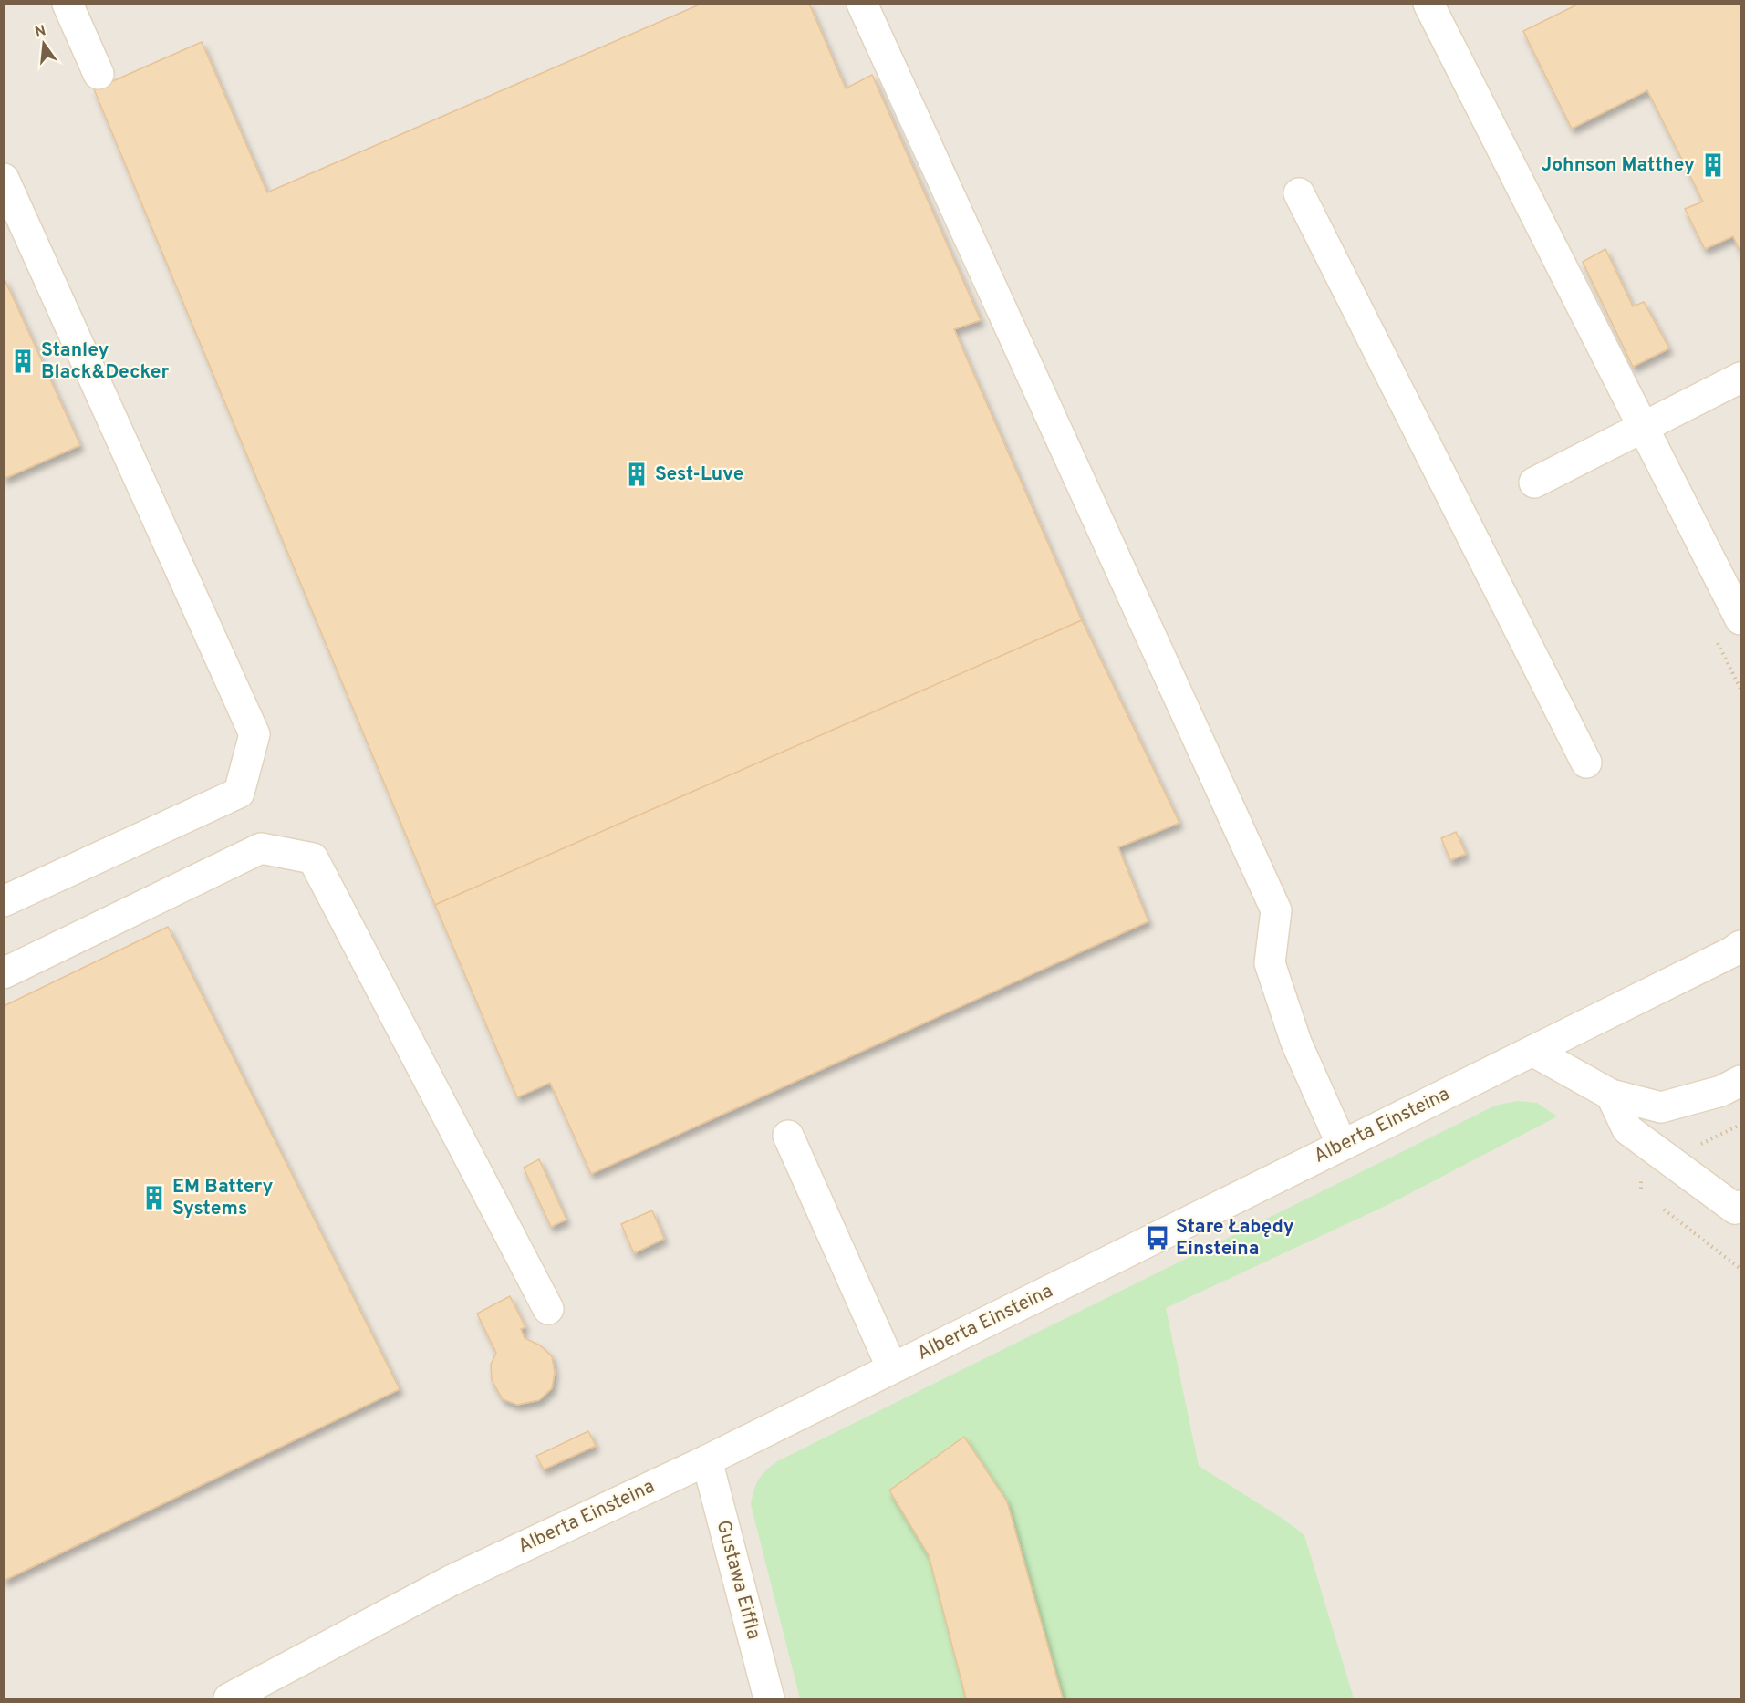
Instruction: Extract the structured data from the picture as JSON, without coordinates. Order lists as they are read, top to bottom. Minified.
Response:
{"streets":{"street":["Alberta Einsteina","Gustawa Eiffla"]},"crossings":[["Alberta Einsteina","Gustawa Eiffla"]],"places":{"building":["Johnson Matthey","Stanley Black&Decker","Sest-Luve","EM Battery Systems"],"bus stop":["Stare Łabędy Einsteina"]},"north":"top"}
